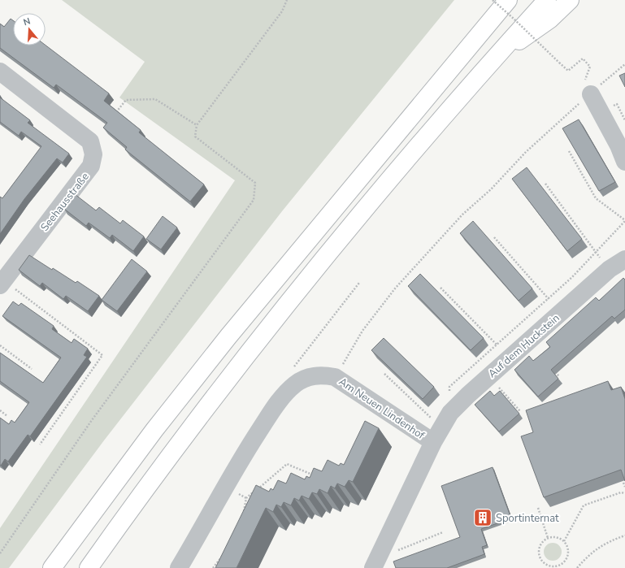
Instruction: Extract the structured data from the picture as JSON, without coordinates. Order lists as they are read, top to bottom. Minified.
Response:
{"streets":{"street":["Seehausstraße","Auf dem Huckstein","Am Neuen Lindenhof"]},"crossings":[["Auf dem Huckstein","Am Neuen Lindenhof"]],"places":{"building":["Sportinternat"]},"north":"top"}
